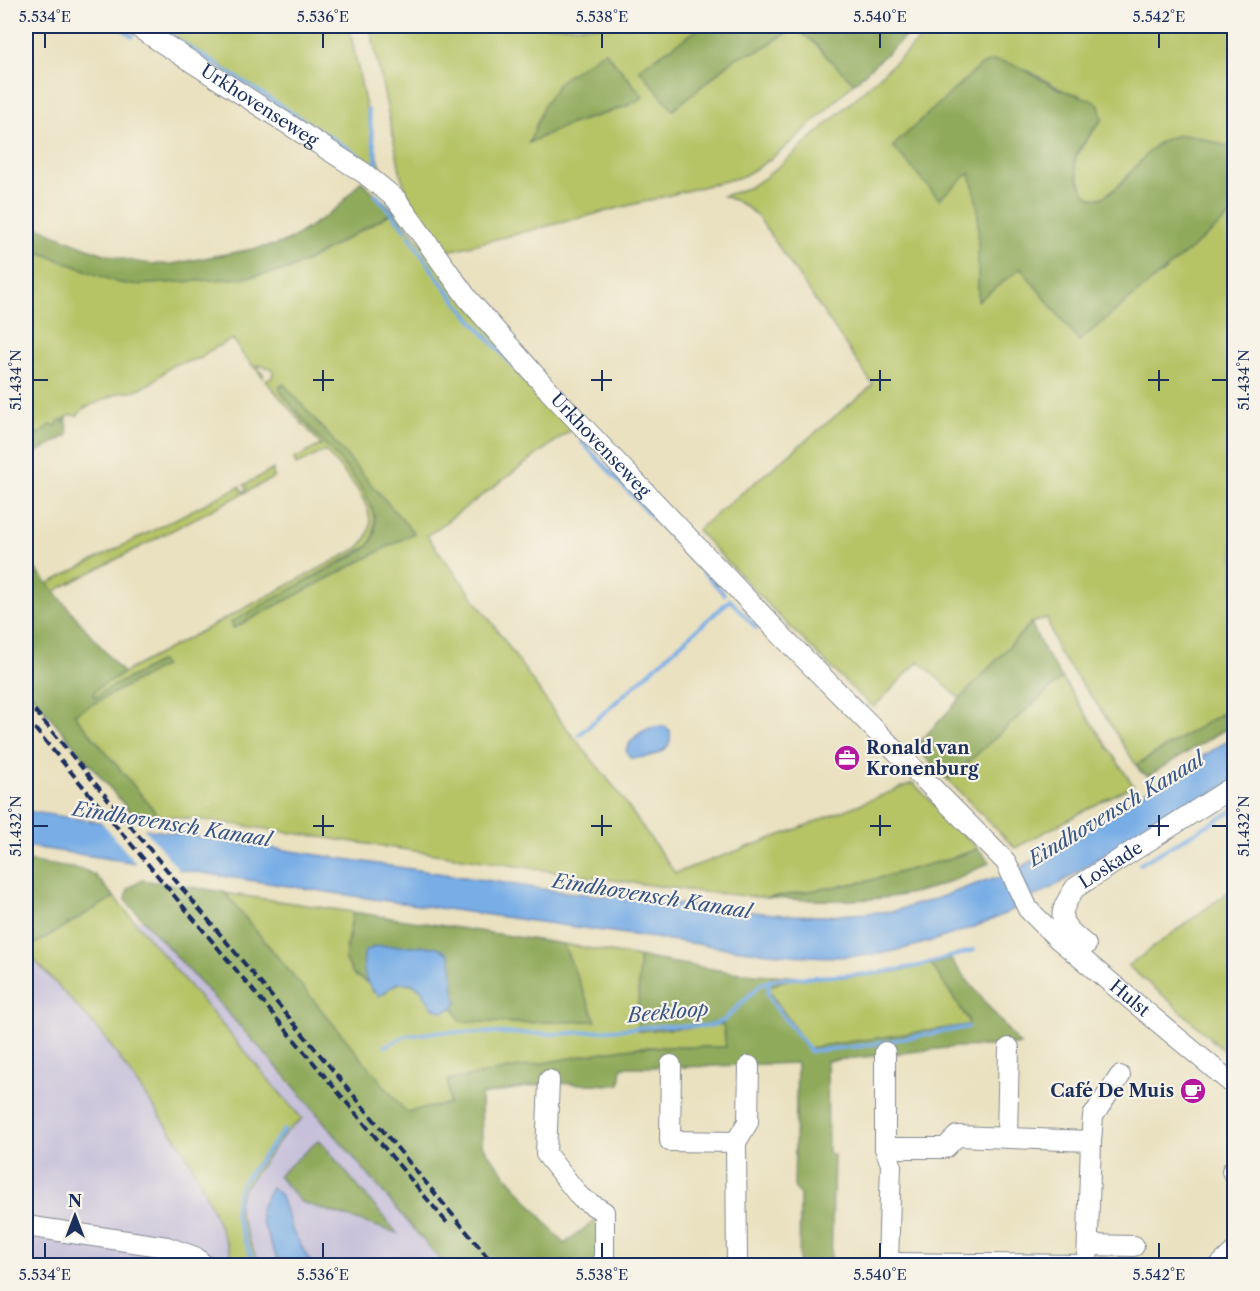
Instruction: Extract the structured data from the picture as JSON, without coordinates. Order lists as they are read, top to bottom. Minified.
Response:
{"streets":{"street":["Urkhovenseweg","Loskade","Hulst"]},"crossings":[["Urkhovenseweg","Hulst"],["Loskade","Hulst"]],"water":["Eindhovensch Kanaal","Beekloop"],"places":{"office":["Ronald van Kronenburg"],"cafe":["Café De Muis"]},"north":"top","coordinates":["5.534°E","5.536°E","5.538°E","5.540°E","5.542°E","51.434°N","51.432°N"]}
